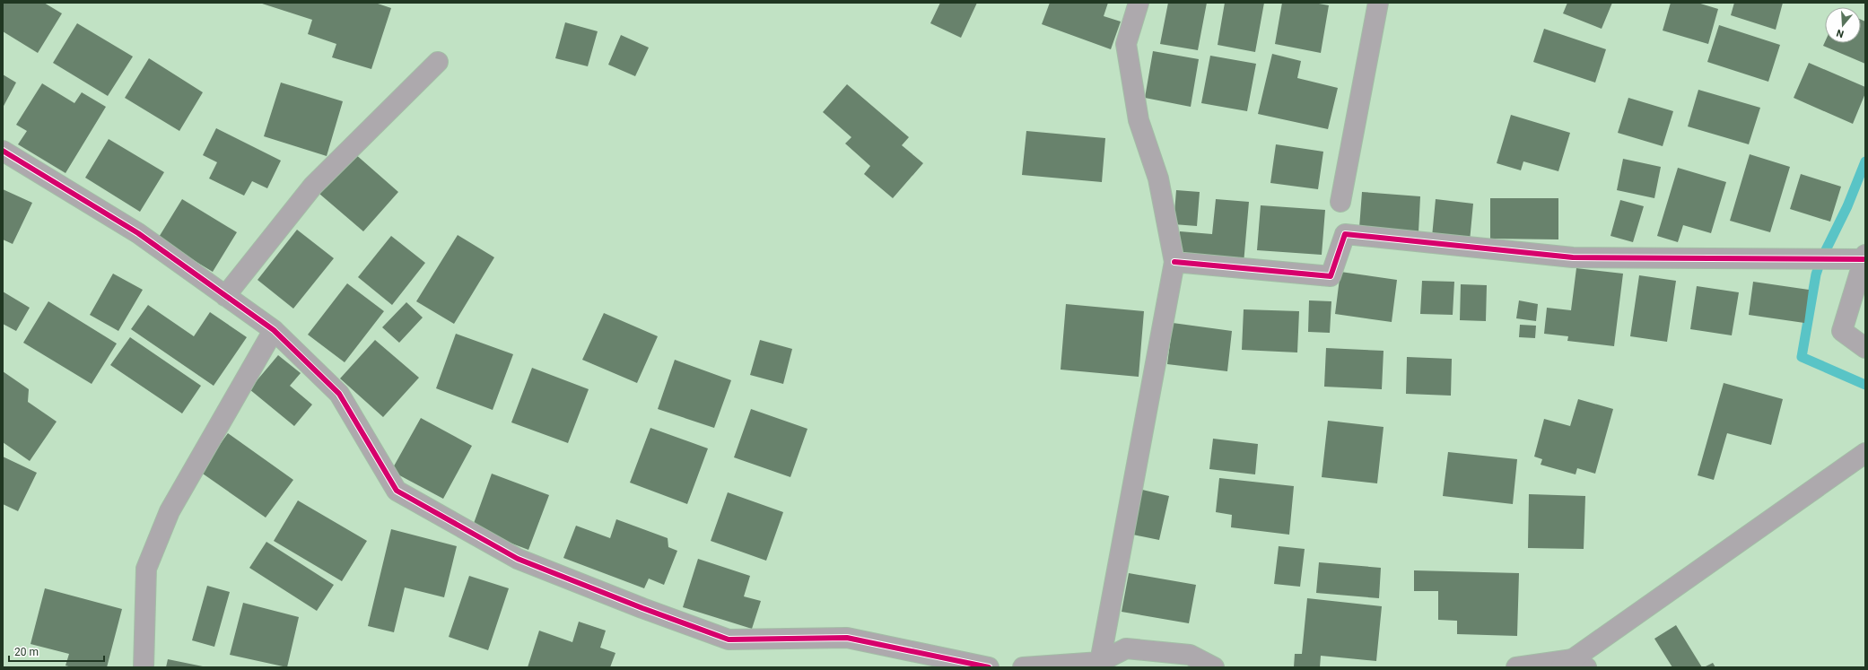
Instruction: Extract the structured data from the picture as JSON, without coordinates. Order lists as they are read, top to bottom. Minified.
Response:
{"scale_bar":"20 m","north":"bottom"}
